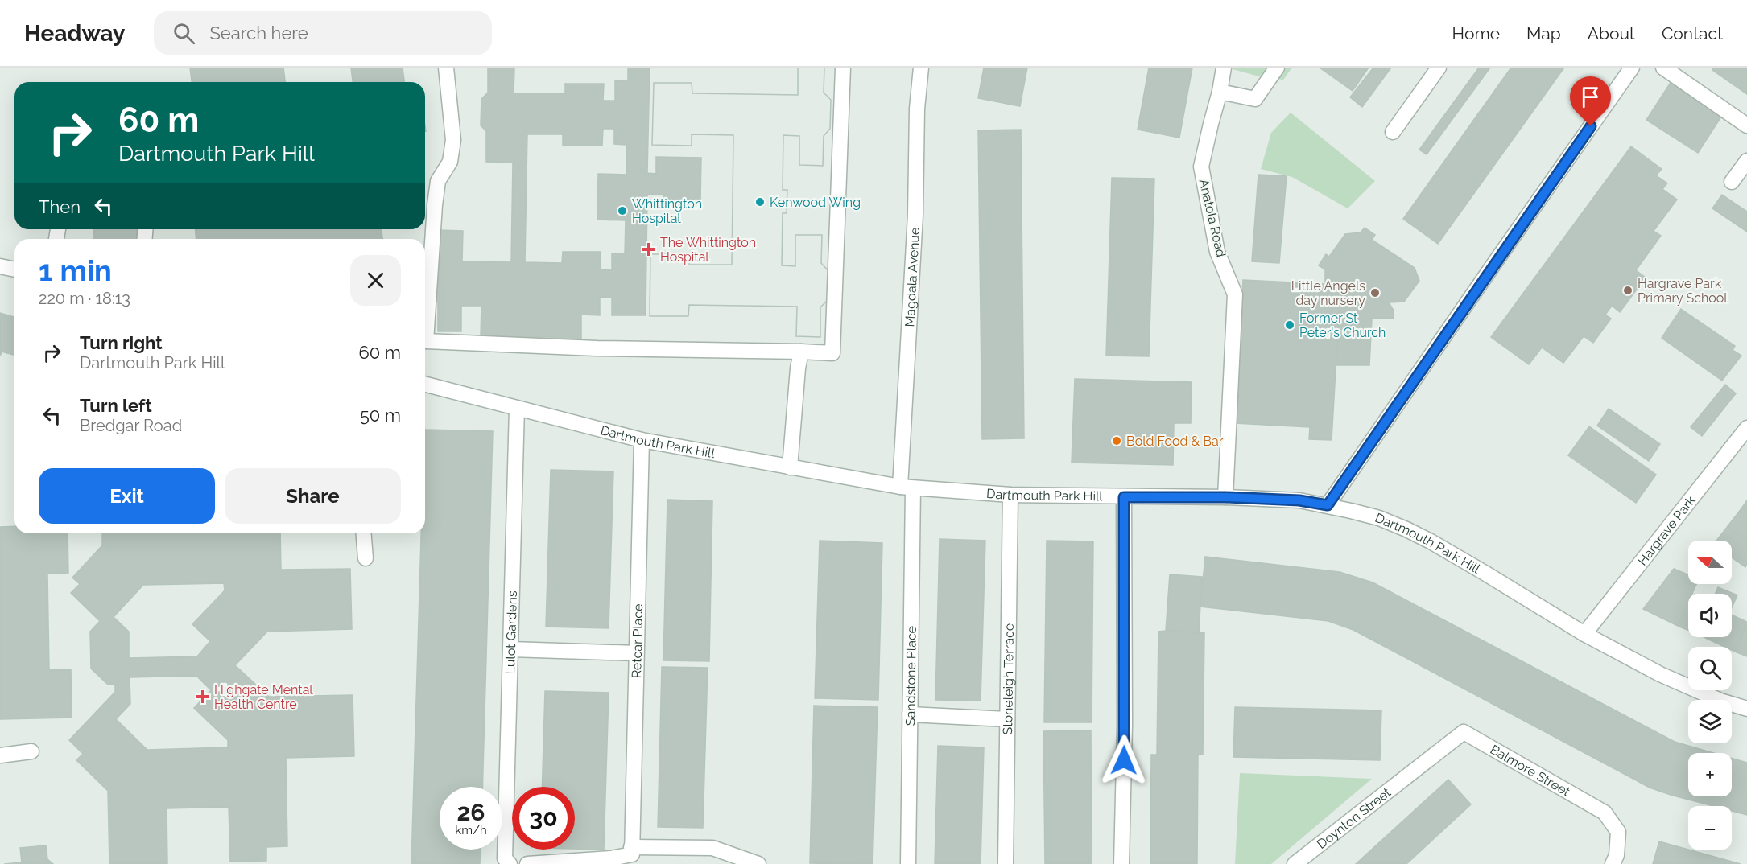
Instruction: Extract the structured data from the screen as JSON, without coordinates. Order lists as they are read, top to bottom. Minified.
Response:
{"streets":{"street":["Anatola Road","Magdala Avenue","Dartmouth Park Hill","Hargrave Park","Lulot Gardens","Retcar Place","Sandstone Place","Stoneleigh Terrace","Balmore Street","Doynton Street"]},"crossings":[["Anatola Road","Dartmouth Park Hill"],["Magdala Avenue","Dartmouth Park Hill"],["Magdala Avenue","Sandstone Place"],["Dartmouth Park Hill","Hargrave Park"],["Dartmouth Park Hill","Lulot Gardens"],["Dartmouth Park Hill","Retcar Place"],["Dartmouth Park Hill","Sandstone Place"],["Dartmouth Park Hill","Stoneleigh Terrace"],["Balmore Street","Doynton Street"]],"places":{"other":["Kenwood Wing","Whittington Hospital","Hargrave Park Primary School","Little Angels day nursery","Former St Peter's Church","Bold Food & Bar"],"health":["The Whittington Hospital","Highgate Mental Health Centre"]},"north":"left","page":{"header":"Headway","search":"Search here","nav":["Home","Map","About","Contact"],"turn":["60 m","Dartmouth Park Hill"],"then":"Then","heading":["1 min","220 m · 18:13"],"list":[{"name":"Turn right","note":"Dartmouth Park Hill","value":"60 m"},{"name":"Turn left","note":"Bredgar Road","value":"50 m"}],"buttons":["Exit","Share"],"map_buttons":["+","−"],"speed":"26 km/h","limit":"30"}}
